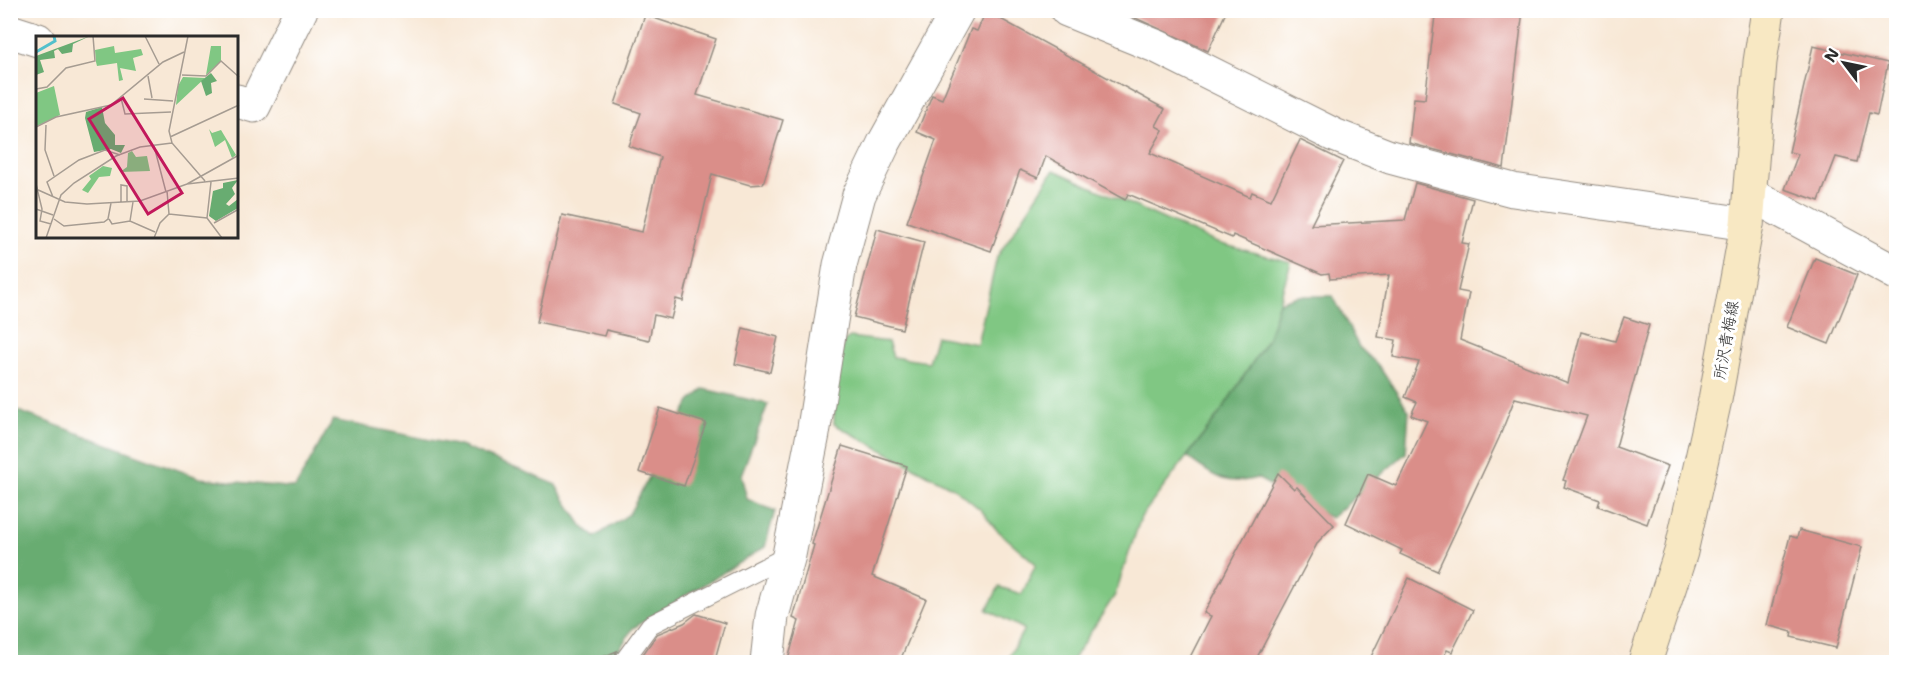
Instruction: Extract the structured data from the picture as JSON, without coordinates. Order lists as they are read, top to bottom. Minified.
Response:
{"streets":{"main road":["所沢青梅線"]},"north":"top left"}
